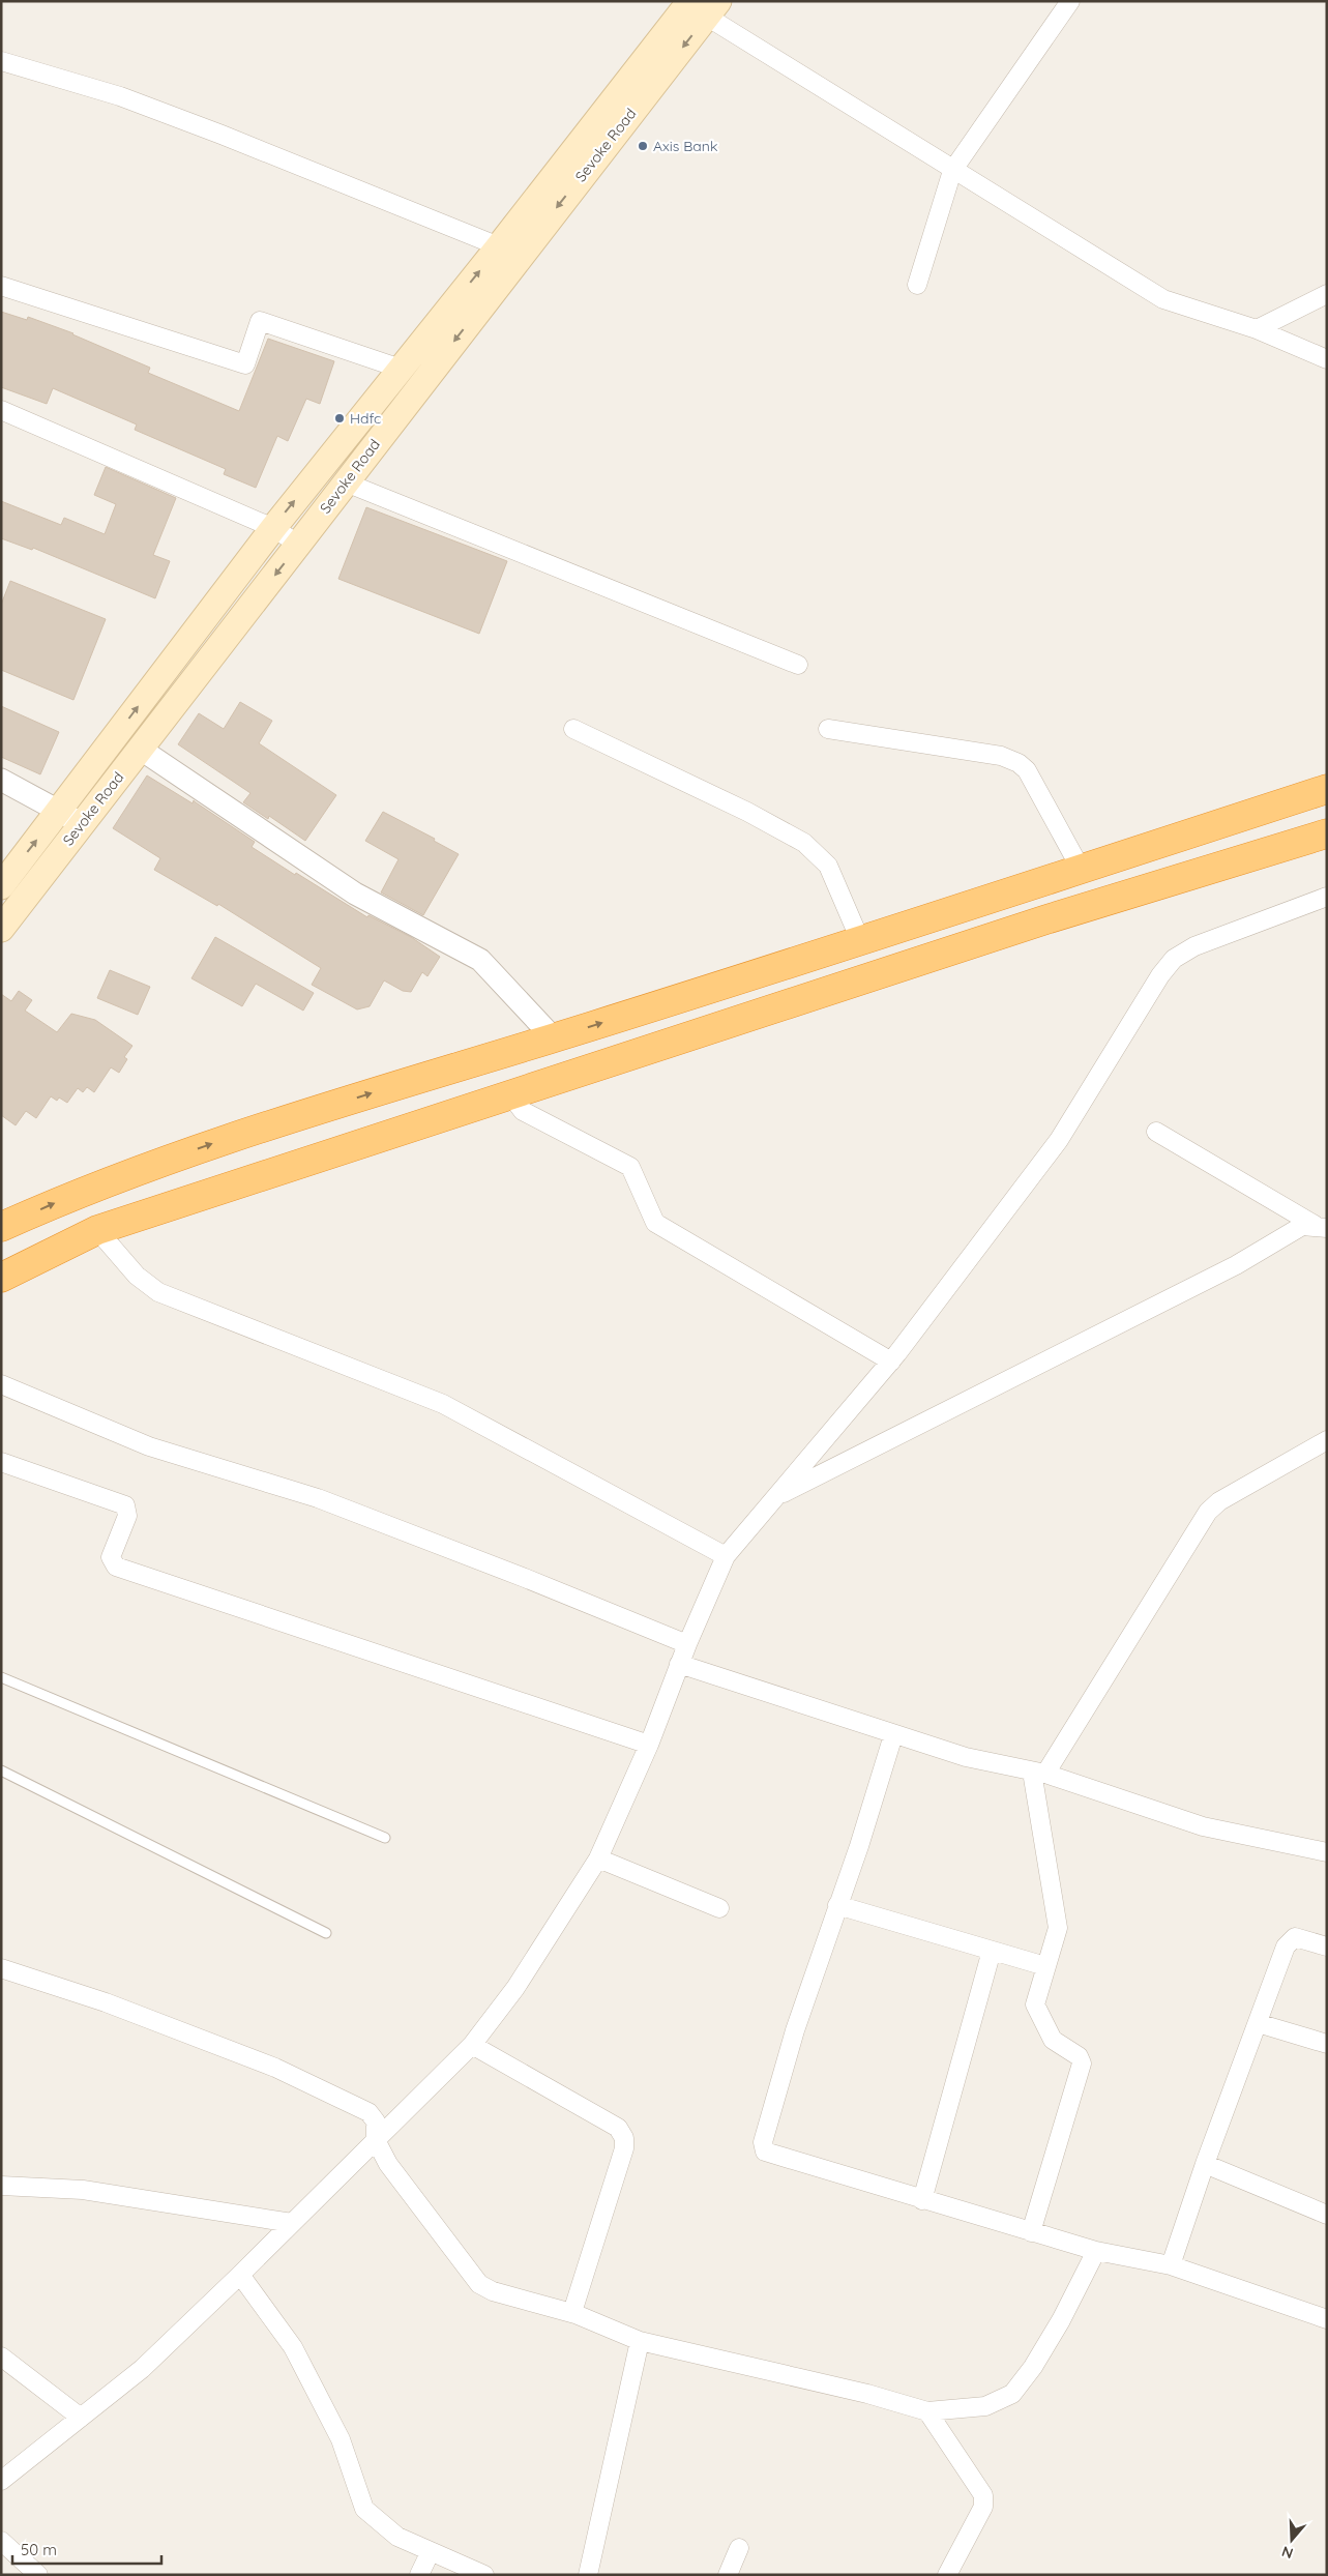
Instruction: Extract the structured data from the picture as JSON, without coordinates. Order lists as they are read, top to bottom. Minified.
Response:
{"streets":{"main road":["Sevoke Road"]},"places":["Axis Bank","Hdfc"],"scale_bar":"50 m","north":"bottom"}
